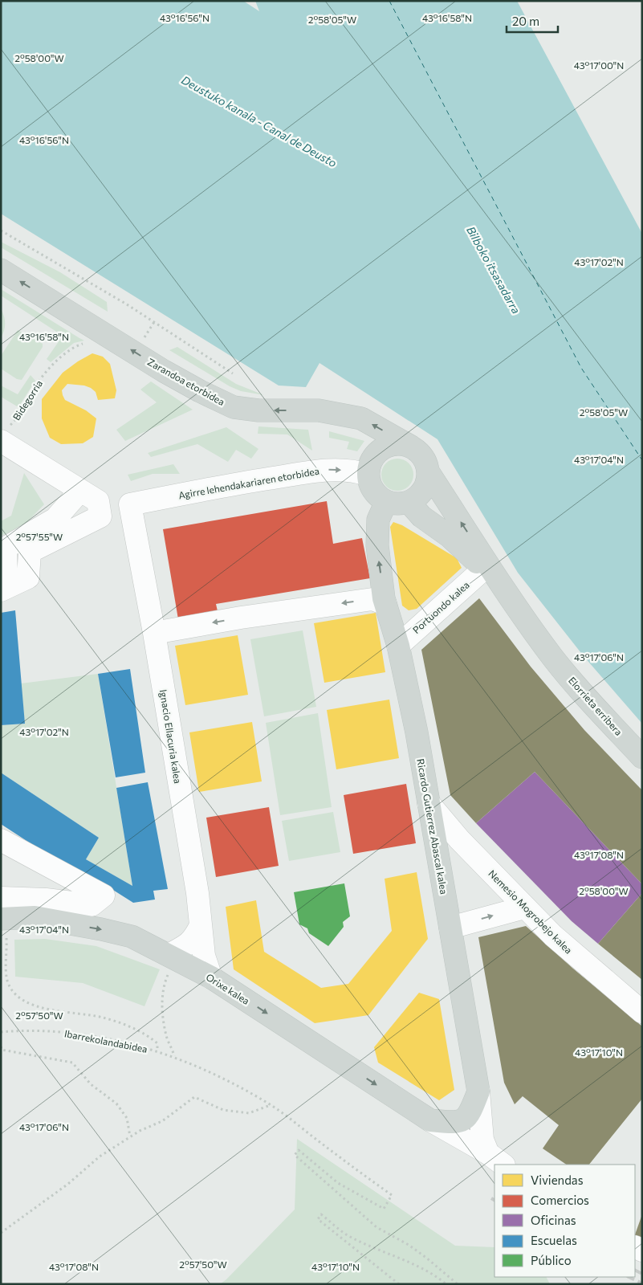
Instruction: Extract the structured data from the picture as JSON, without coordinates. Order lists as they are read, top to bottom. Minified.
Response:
{"streets":{"main road":["Zarandoa etorbidea","Elorrieta erribera","Ricardo Gutierrez Abascal kalea","Orixe kalea"],"street":["Agirre lehendakariaren etorbidea","Portuondo kalea","Ignacio Ellacuria kalea","Nemesio Mogrobejo kalea"],"path":["Bidegorria","Ibarrekolandabidea"]},"crossings":[["Zarandoa etorbidea","Bidegorria"],["Zarandoa etorbidea","Agirre lehendakariaren etorbidea"],["Zarandoa etorbidea","Ricardo Gutierrez Abascal kalea"],["Agirre lehendakariaren etorbidea","Ignacio Ellacuria kalea"],["Agirre lehendakariaren etorbidea","Ricardo Gutierrez Abascal kalea"],["Portuondo kalea","Ricardo Gutierrez Abascal kalea"],["Ignacio Ellacuria kalea","Orixe kalea"],["Ricardo Gutierrez Abascal kalea","Nemesio Mogrobejo kalea"],["Ricardo Gutierrez Abascal kalea","Orixe kalea"]],"one_way":["Zarandoa etorbidea","Orixe kalea"],"water":["Deustuko kanala - Canal de Deusto","Bilboko itsasadarra"],"legend":["Viviendas","Comercios","Oficinas","Escuelas","Público"],"scale_bar":"20 m","coordinates":["43°16'56\"N","43°16'58\"N","2°58'05\"W","2°58'00\"W","43°17'00\"N","43°17'02\"N","43°17'04\"N","2°57'55\"W","43°17'06\"N","43°17'08\"N","2°57'50\"W","43°17'10\"N"]}
